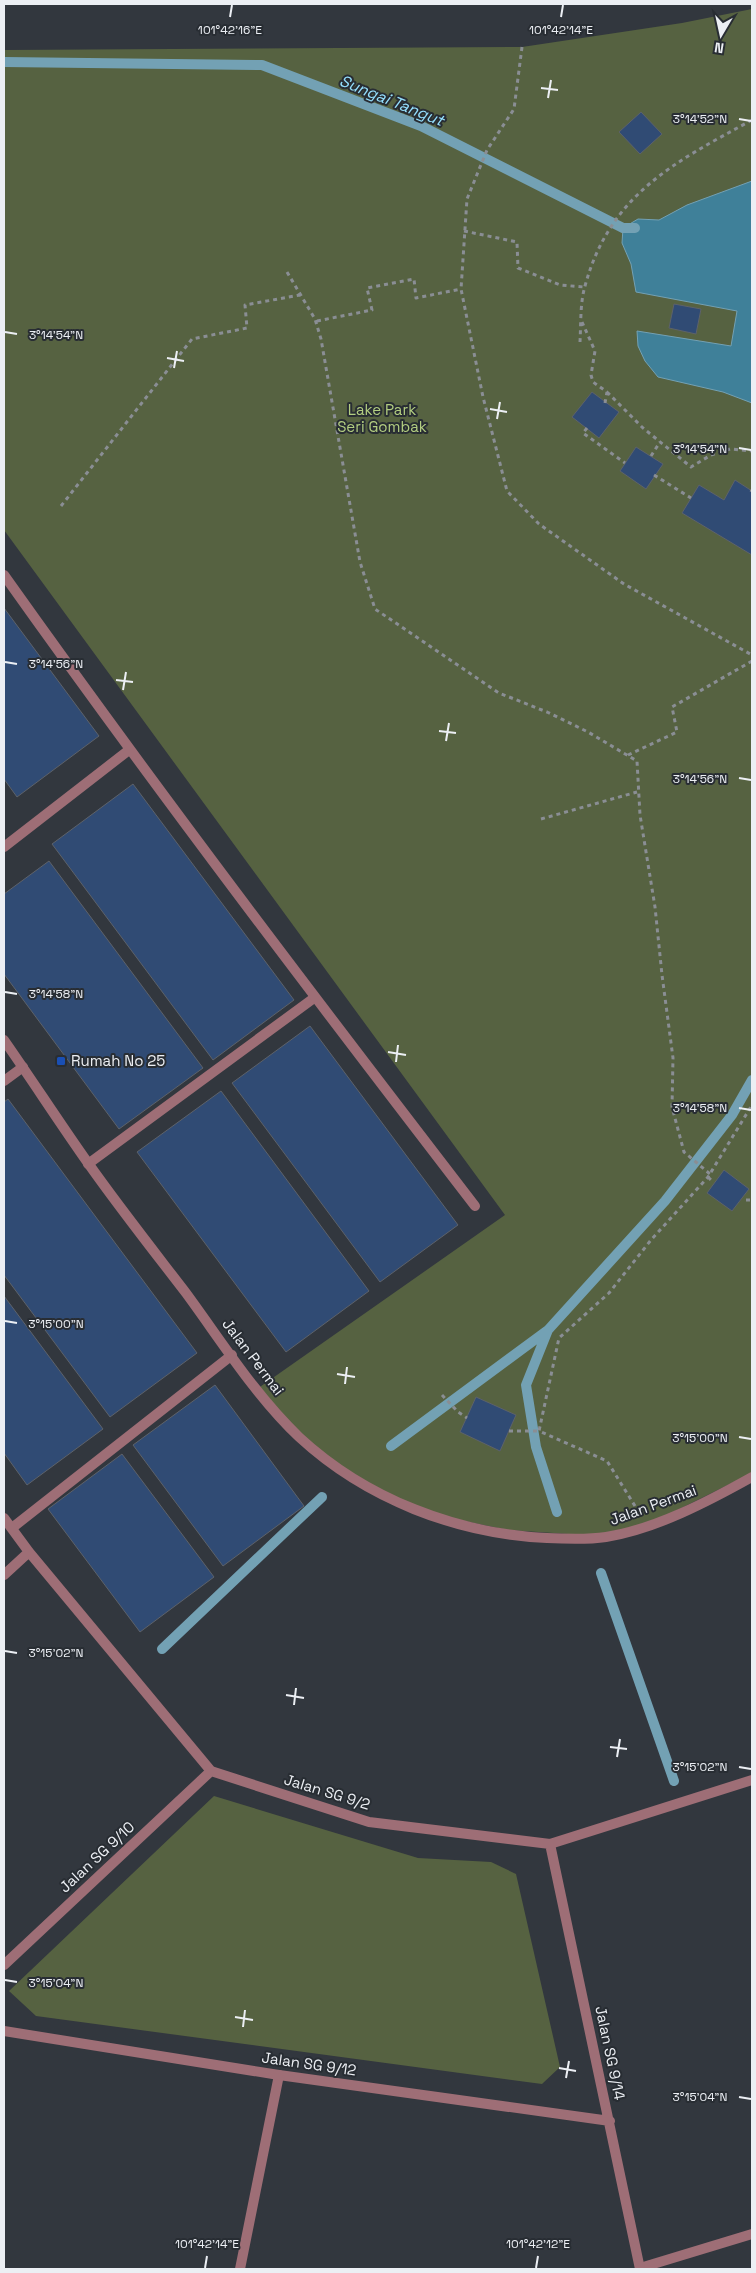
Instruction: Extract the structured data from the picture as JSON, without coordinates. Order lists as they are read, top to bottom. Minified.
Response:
{"streets":{"street":["Jalan Permai","Jalan SG 9/2","Jalan SG 9/10","Jalan SG 9/14","Jalan SG 9/12"]},"crossings":[["Jalan SG 9/2","Jalan SG 9/10"],["Jalan SG 9/2","Jalan SG 9/14"],["Jalan SG 9/14","Jalan SG 9/12"]],"water":["Sungai Tangut"],"parks":["Lake Park Seri Gombak"],"places":{"transit":["Rumah No 25"]},"north":"bottom","coordinates":["101°42'16\"E","101°42'14\"E","3°14'52\"N","3°14'54\"N","3°14'56\"N","3°14'58\"N","3°15'00\"N","3°15'02\"N","3°15'04\"N","101°42'12\"E"]}
